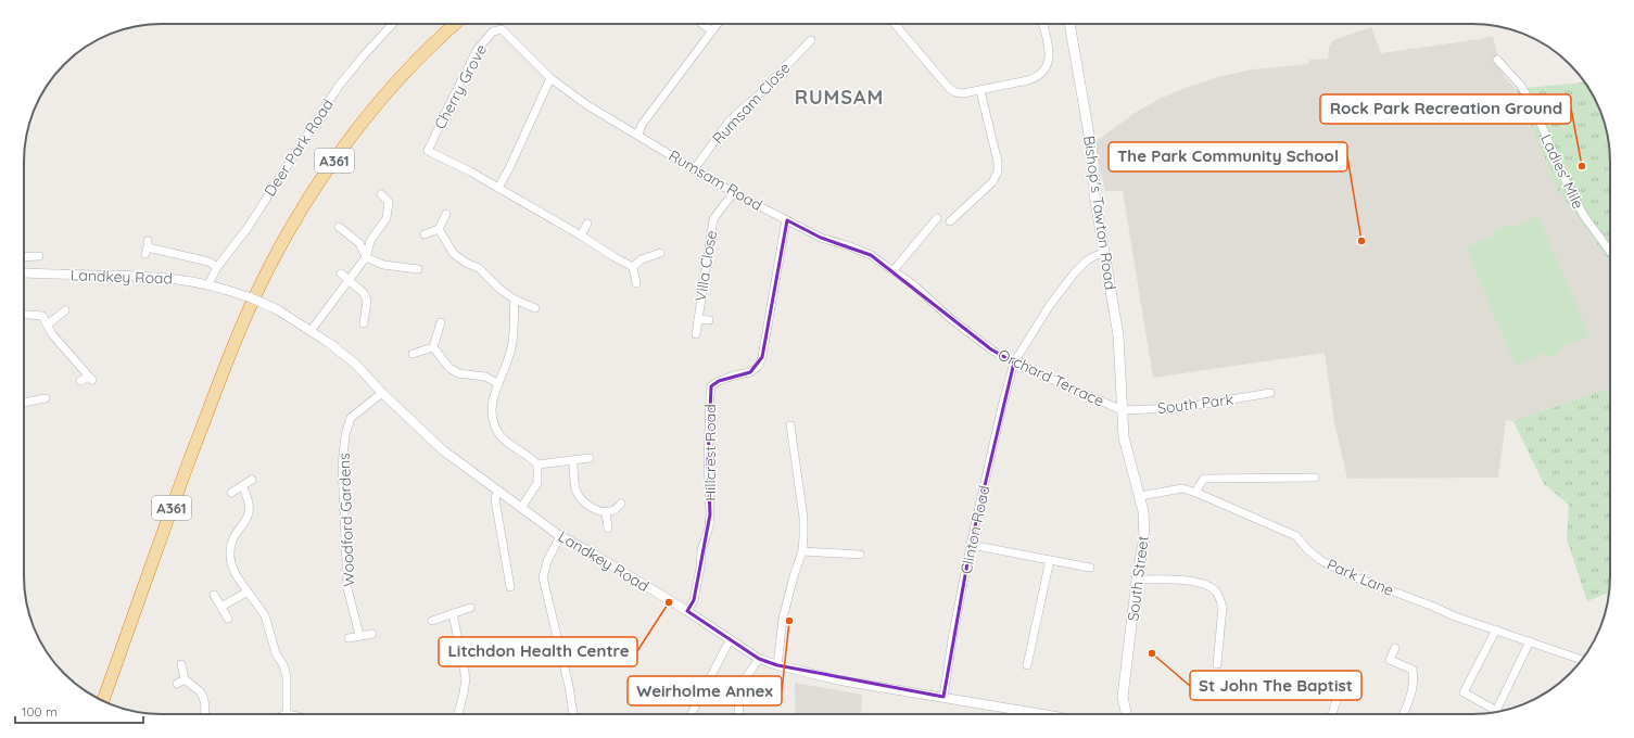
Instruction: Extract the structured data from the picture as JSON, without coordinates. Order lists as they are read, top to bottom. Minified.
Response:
{"streets":{"highway":["A361"],"main road":["Bishop's Tawton Road","South Street"],"street":["Cherry Grove","Rumsam Close","Deer Park Road","Ladies' Mile","Rumsam Road","Villa Close","Landkey Road","Orchard Terrace","South Park","Hillcrest Road","Woodford Gardens","Clinton Road","Park Lane"]},"crossings":[["Cherry Grove","Rumsam Road"],["Rumsam Close","Rumsam Road"],["Deer Park Road","Landkey Road"],["Rumsam Road","Villa Close"],["Rumsam Road","Orchard Terrace"],["Rumsam Road","Hillcrest Road"],["Bishop's Tawton Road","Orchard Terrace"],["Bishop's Tawton Road","South Park"],["Bishop's Tawton Road","Clinton Road"],["Bishop's Tawton Road","South Street"],["Landkey Road","Hillcrest Road"],["Landkey Road","Woodford Gardens"],["Landkey Road","Clinton Road"],["Orchard Terrace","South Park"],["Orchard Terrace","Clinton Road"],["Orchard Terrace","South Street"],["South Park","South Street"],["Park Lane","South Street"]],"districts":["RUMSAM"],"places":["Rock Park Recreation Ground","The Park Community School","Litchdon Health Centre","Weirholme Annex","St John The Baptist"],"scale_bar":"100 m"}
